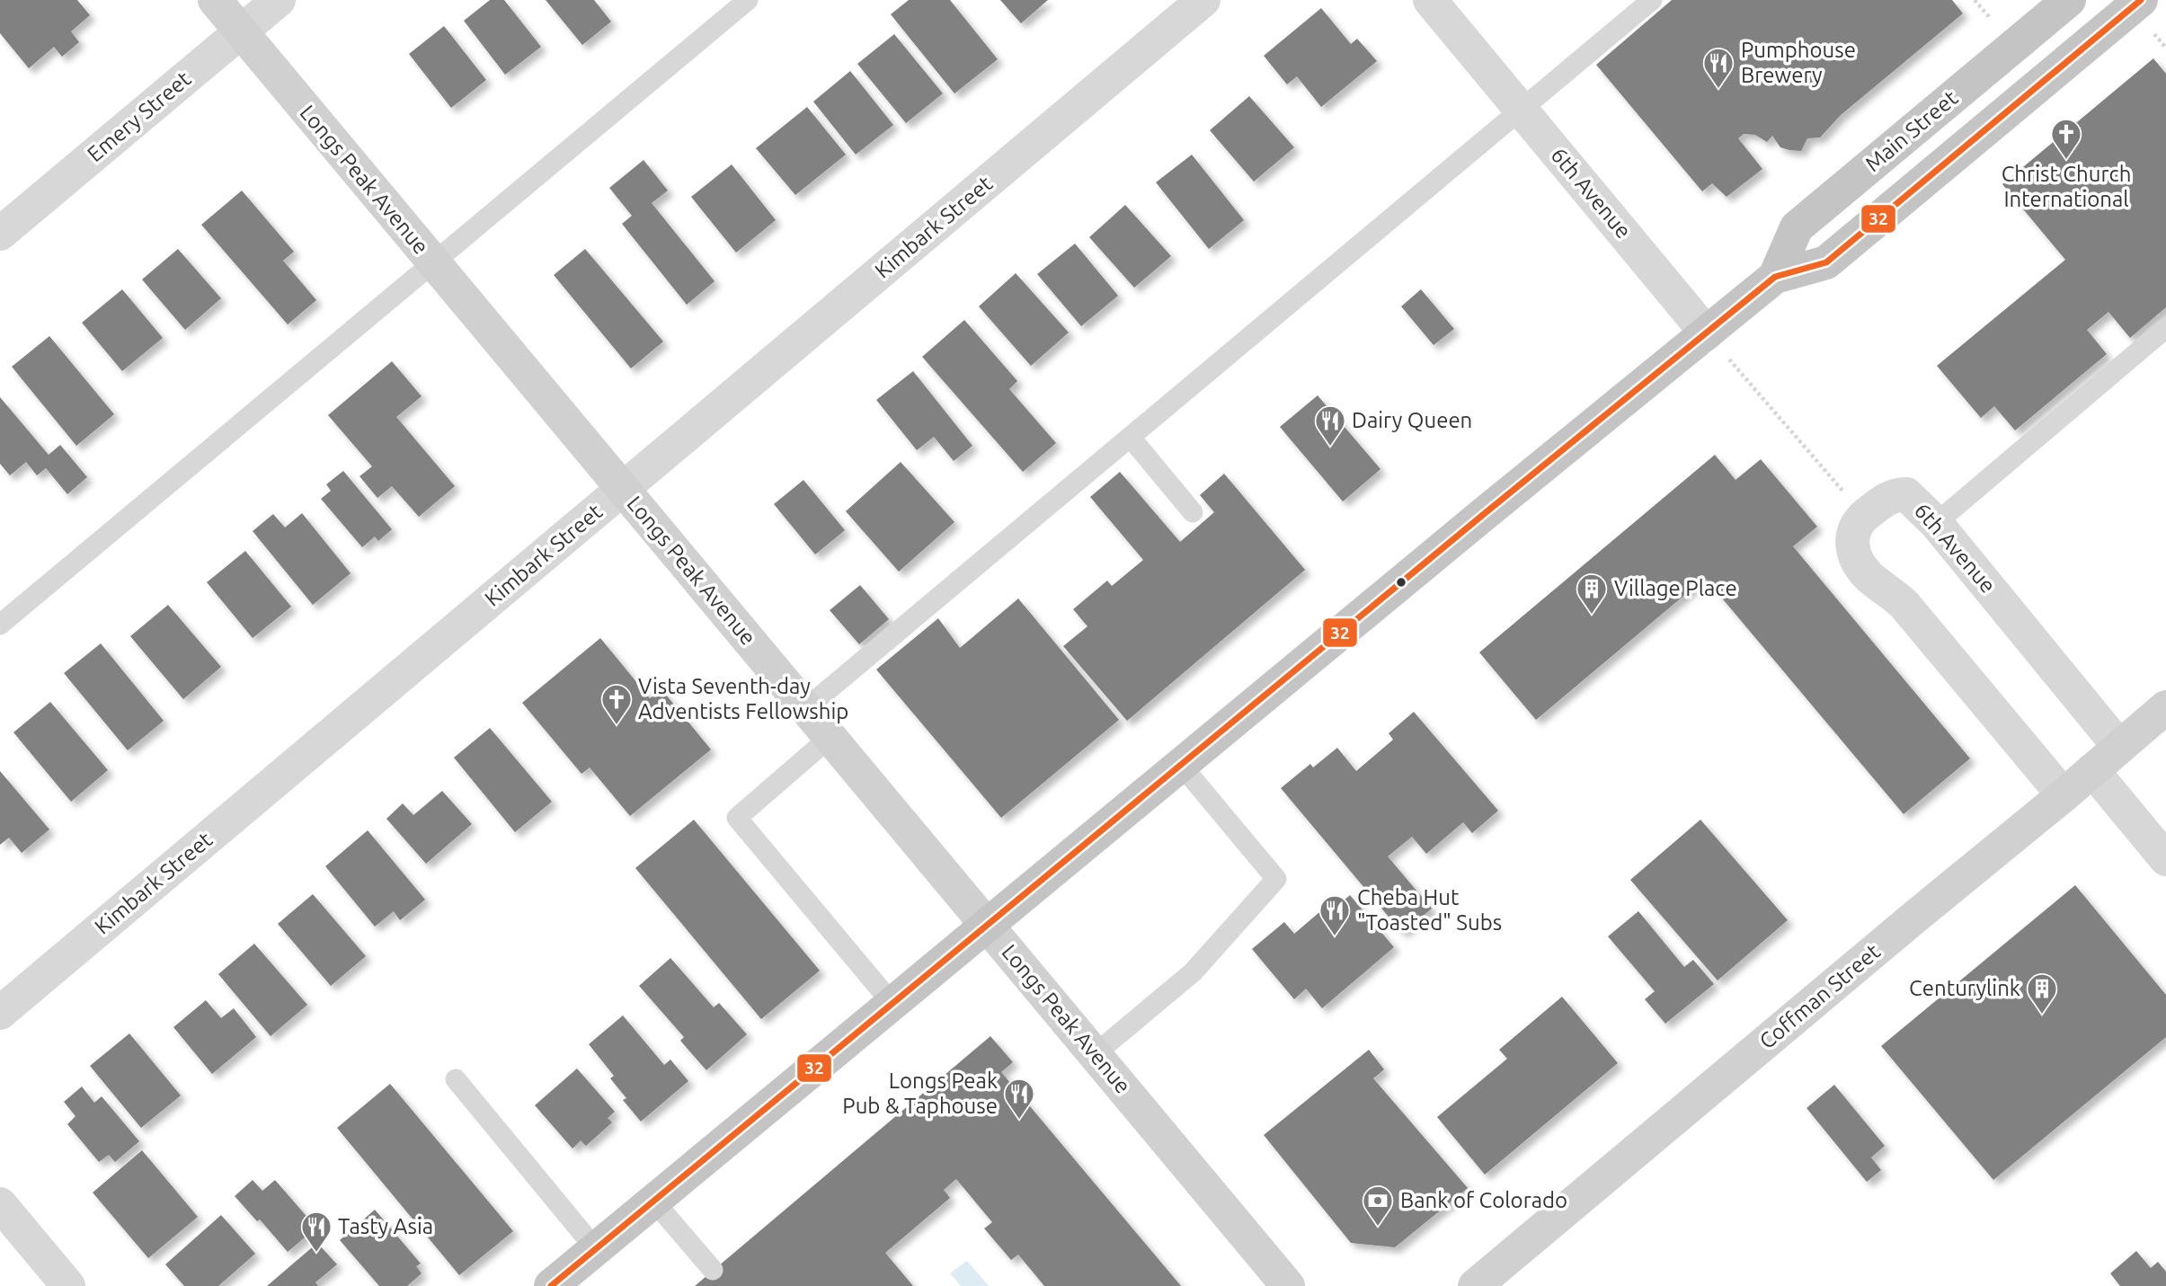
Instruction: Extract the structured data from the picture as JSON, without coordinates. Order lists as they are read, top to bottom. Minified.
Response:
{"streets":{"highway":["Main Street"],"street":["Emery Street","Longs Peak Avenue","6th Avenue","Kimbark Street","Coffman Street"]},"crossings":[["Emery Street","Longs Peak Avenue"],["Main Street","Longs Peak Avenue"],["Main Street","6th Avenue"],["Longs Peak Avenue","Kimbark Street"],["6th Avenue","Coffman Street"]],"places":{"restaurant":["Pumphouse Brewery","Dairy Queen","Cheba Hut \"Toasted\" Subs","Longs Peak Pub & Taphouse","Tasty Asia"],"church":["Christ Church International","Vista Seventh-day Adventists Fellowship"],"building":["Village Place","Centurylink"],"bank":["Bank of Colorado"]},"lines":["transit line 32"]}
